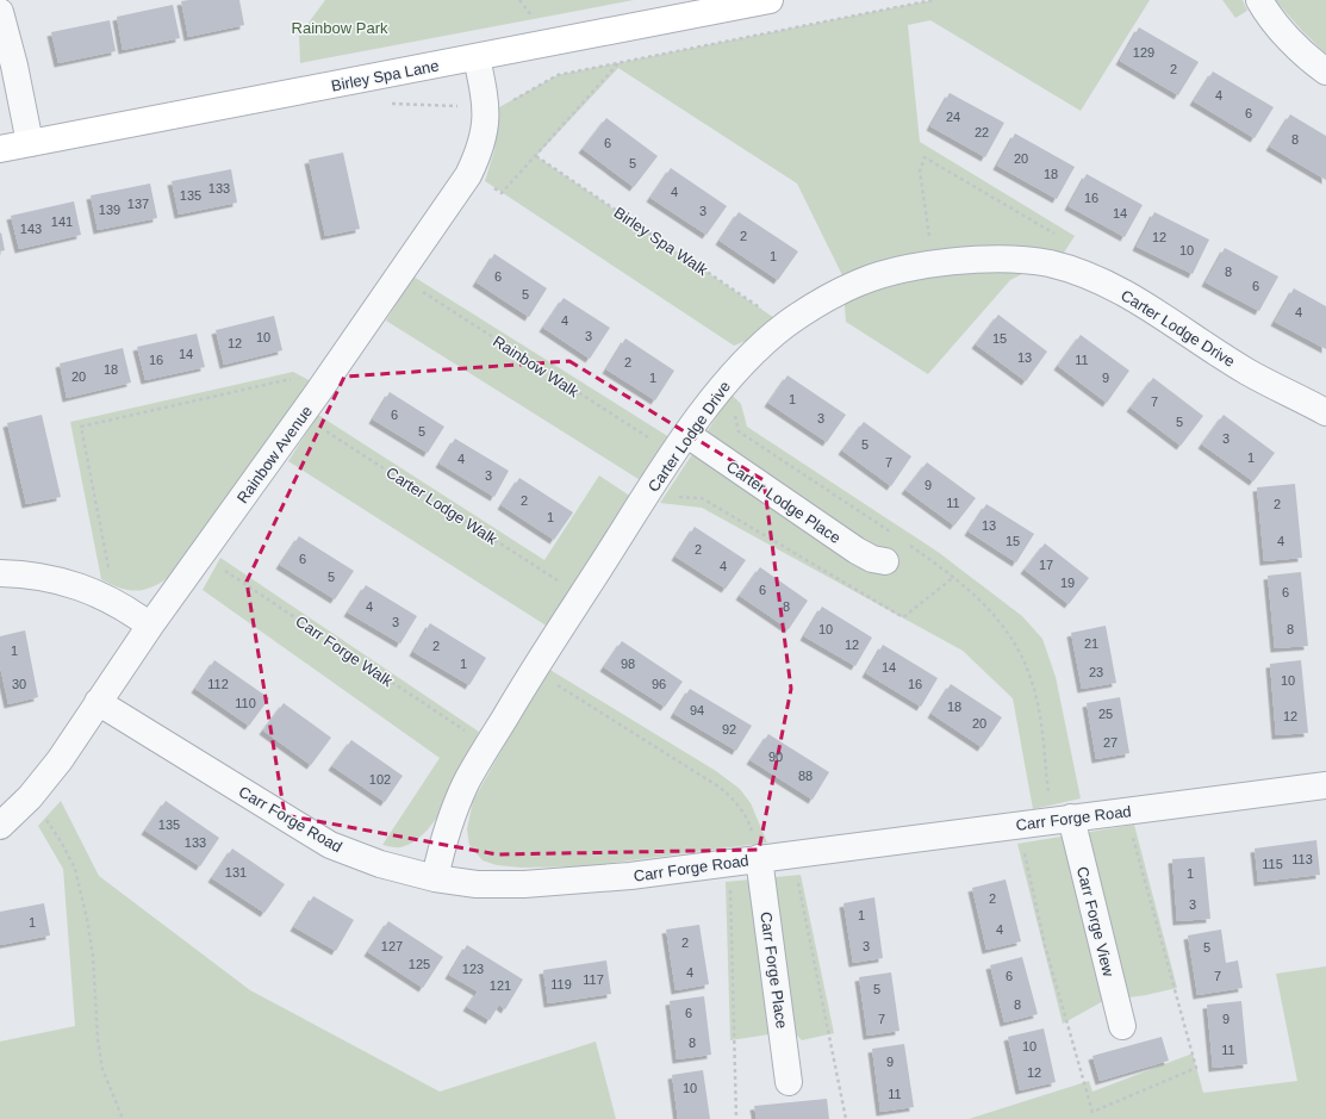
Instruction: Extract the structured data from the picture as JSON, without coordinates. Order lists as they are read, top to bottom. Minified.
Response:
{"streets":{"street":["Birley Spa Lane","Carter Lodge Drive","Rainbow Avenue","Carter Lodge Place","Carr Forge Road","Carr Forge View","Carr Forge Place"],"path":["Birley Spa Walk","Rainbow Walk","Carter Lodge Walk","Carr Forge Walk"]},"crossings":[["Birley Spa Lane","Rainbow Avenue"],["Birley Spa Walk","Carter Lodge Drive"],["Carter Lodge Drive","Rainbow Walk"],["Carter Lodge Drive","Carter Lodge Place"],["Carter Lodge Drive","Carter Lodge Walk"],["Carter Lodge Drive","Carr Forge Walk"],["Carter Lodge Drive","Carr Forge Road"],["Rainbow Walk","Rainbow Avenue"],["Rainbow Walk","Carter Lodge Place"],["Rainbow Avenue","Carter Lodge Walk"],["Rainbow Avenue","Carr Forge Walk"],["Rainbow Avenue","Carr Forge Road"],["Carr Forge Road","Carr Forge View"],["Carr Forge Road","Carr Forge Place"]],"parks":["Rainbow Park"],"house_numbers":["129","2","4","6","24","22","8","6","20","5","18","133","4","135","16","137","139","3","14","141","143","2","12","10","1","8","6","6","5","4","4","3","10","15","12","14","13","16","11","2","18","20","1","9","1","7","6","3","5","5","3","5","1","4","7","3","9","2","11","2","1","13","15","4","2","6","17","4","5","19","6","6","4","8","3","10","8","21","12","2","1","1","98","14","23","10","30","112","96","16","110","18","94","25","12","20","92","27","90","88","102","135","133","113","115","131","1","2","3","1","1","4","2","127","3","5","125","123","4","6","7","117","119","121","5","8","6","7","9","8","10","11","9","12","10","11"]}
